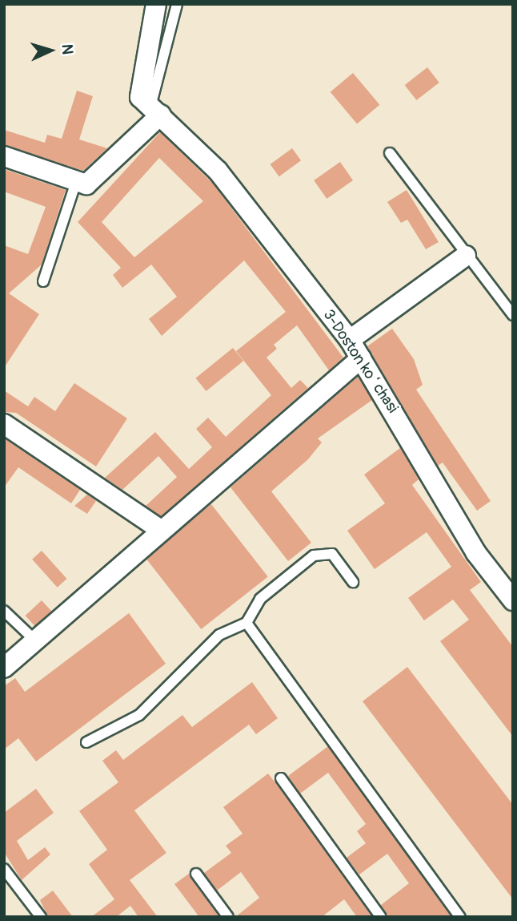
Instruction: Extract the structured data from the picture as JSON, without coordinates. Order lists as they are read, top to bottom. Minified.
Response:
{"streets":{"street":["3-Doston koʻchasi"]},"north":"right"}
